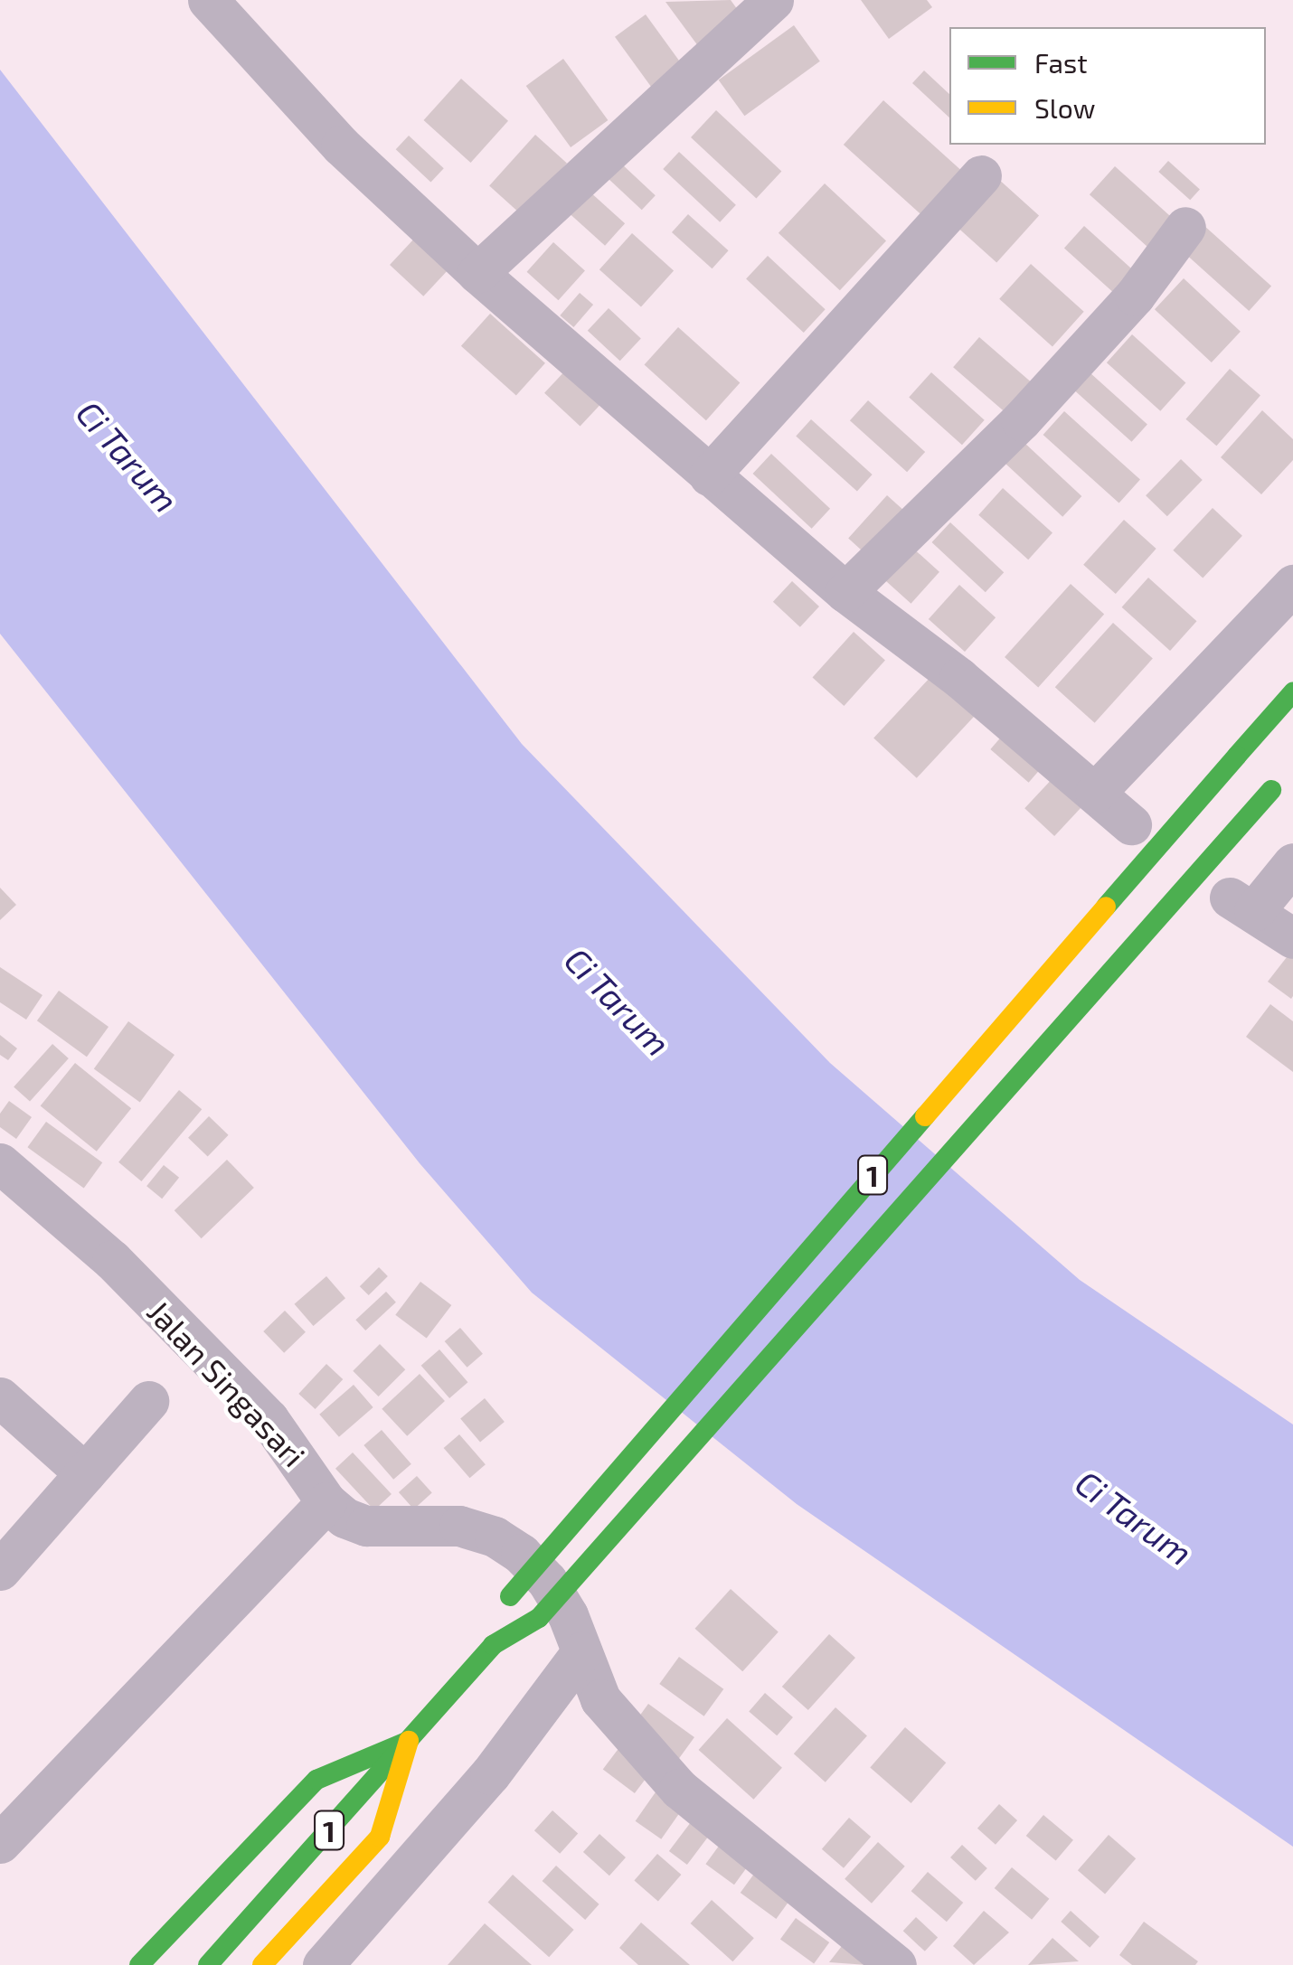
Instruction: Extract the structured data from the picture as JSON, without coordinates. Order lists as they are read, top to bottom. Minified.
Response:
{"streets":{"main road":["1"],"street":["Jalan Singasari"]},"water":["Ci Tarum"],"legend":["Fast","Slow"]}
